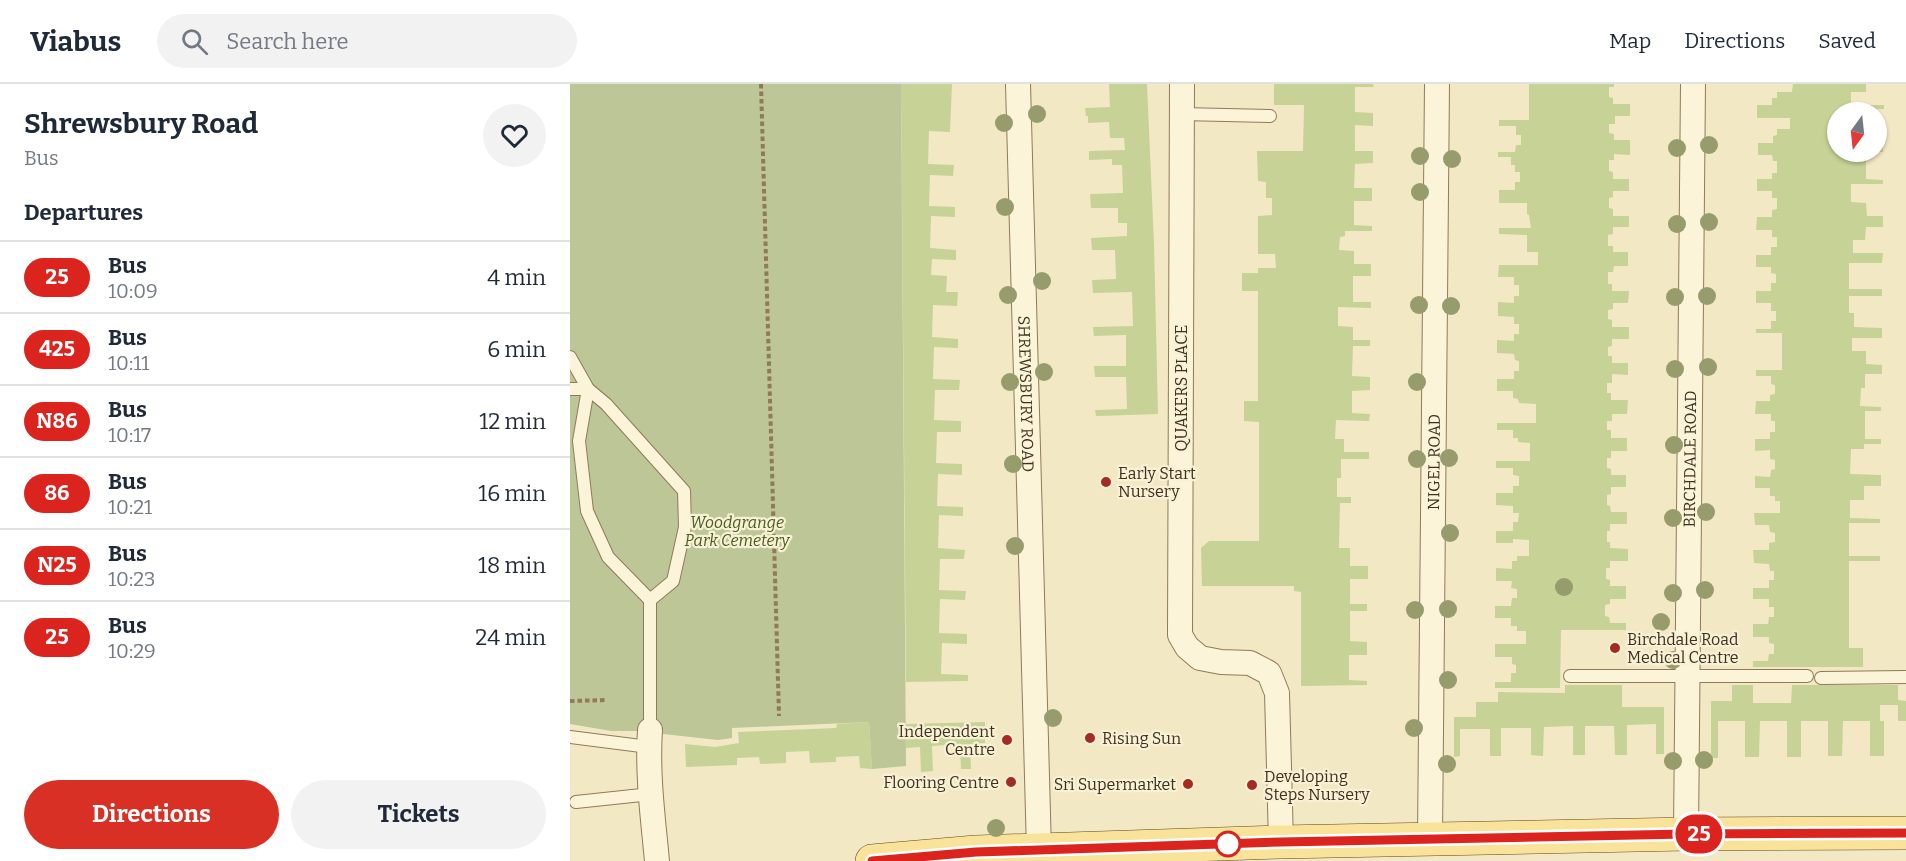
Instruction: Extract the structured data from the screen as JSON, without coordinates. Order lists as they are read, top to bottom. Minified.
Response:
{"streets":{"street":["QUAKERS PLACE","SHREWSBURY ROAD","BIRCHDALE ROAD","NIGEL ROAD"]},"parks":["Woodgrange Park Cemetery"],"places":["Early Start Nursery","Birchdale Road Medical Centre","Rising Sun","Independent Centre","Flooring Centre","Sri Supermarket","Developing Steps Nursery"],"lines":["bus line 25"],"north":"bottom","page":{"header":"Viabus","search":"Search here","nav":["Map","Directions","Saved"],"heading":[["Shrewsbury Road","Bus"],"Departures"],"on_map":"25","list":[{"mark":"25","name":"Bus","note":"10:09","value":"4 min"},{"mark":"425","name":"Bus","note":"10:11","value":"6 min"},{"mark":"N86","name":"Bus","note":"10:17","value":"12 min"},{"mark":"86","name":"Bus","note":"10:21","value":"16 min"},{"mark":"N25","name":"Bus","note":"10:23","value":"18 min"},{"mark":"25","name":"Bus","note":"10:29","value":"24 min"}],"buttons":["Directions","Tickets"]}}
